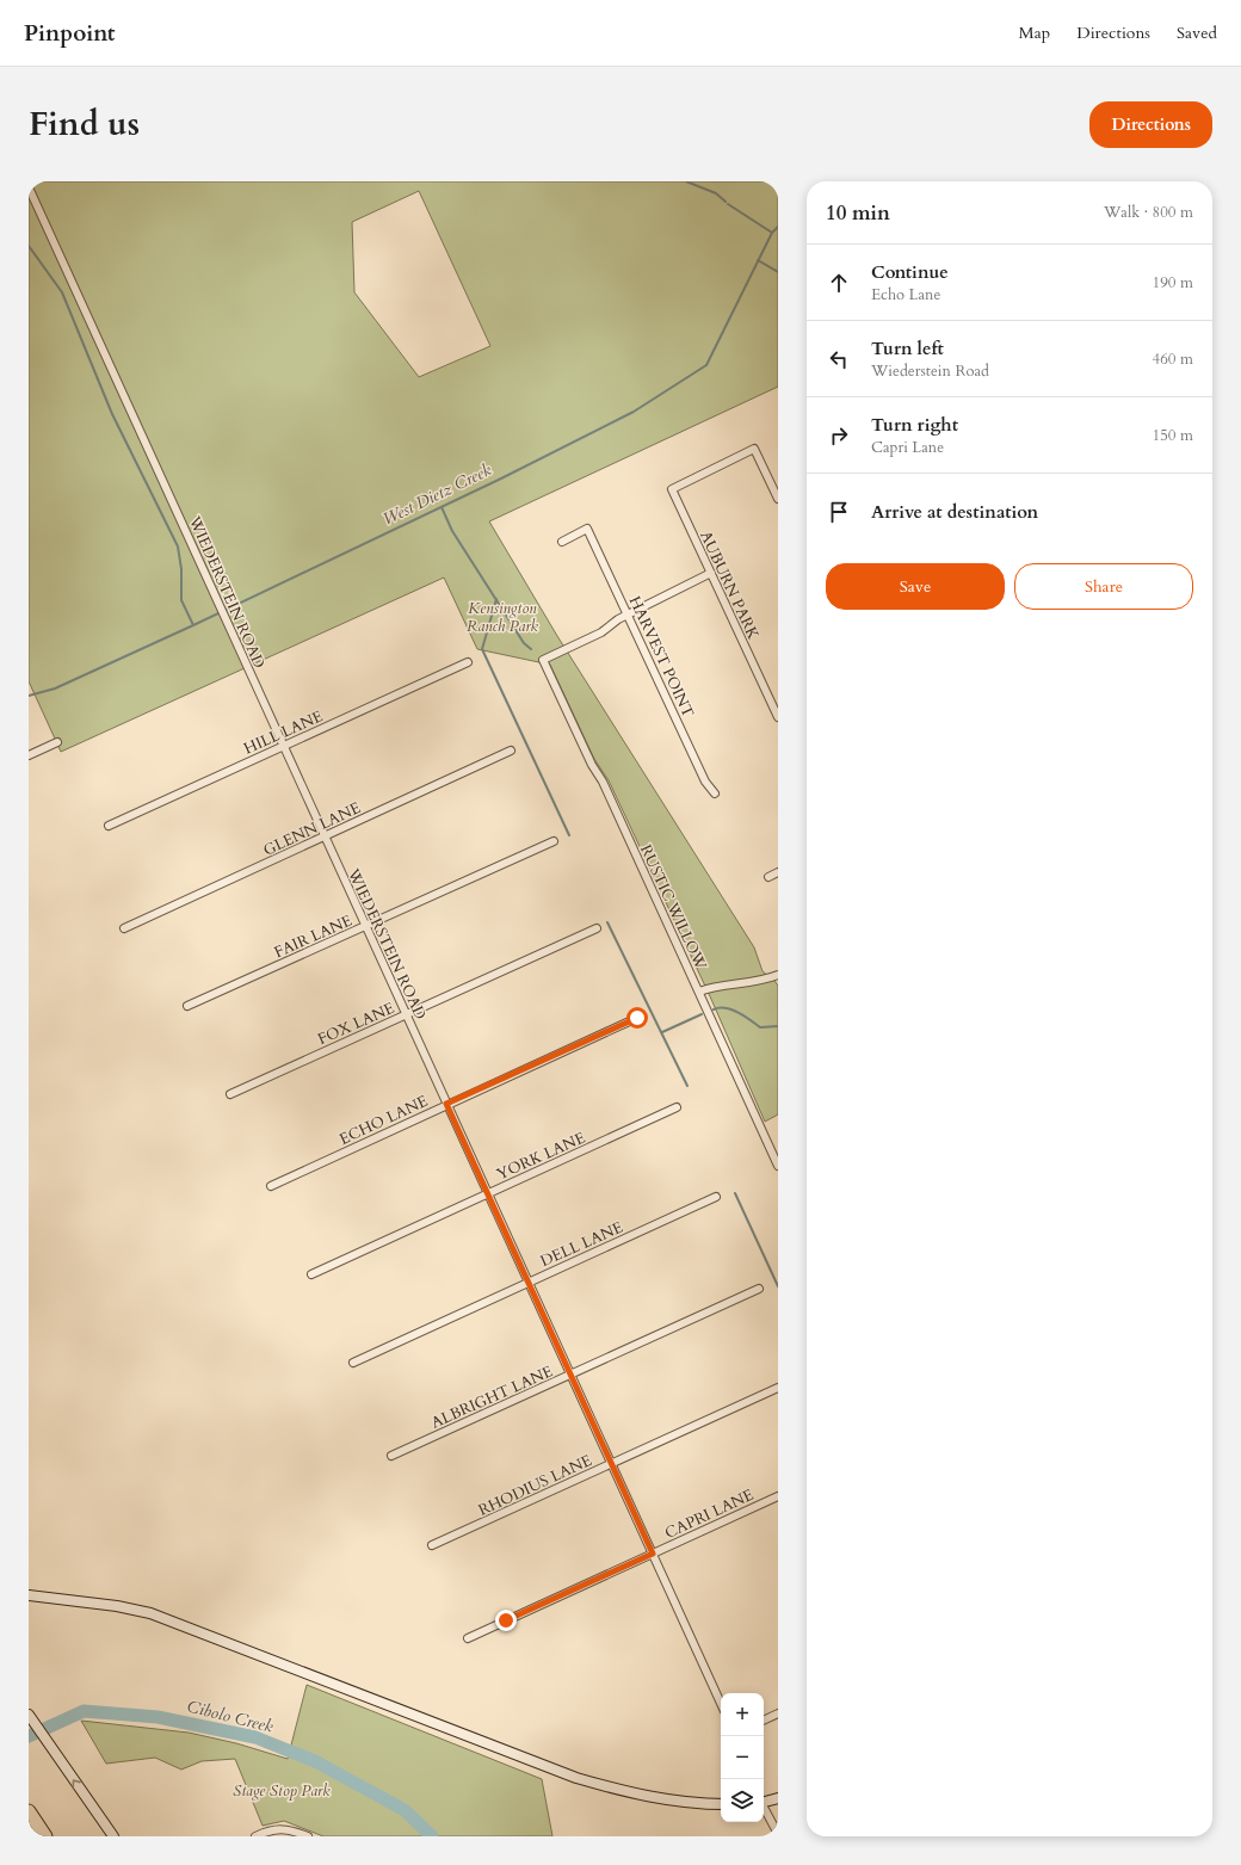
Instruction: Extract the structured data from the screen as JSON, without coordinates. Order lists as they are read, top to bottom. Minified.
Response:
{"streets":{"street":["AUBURN PARK","WIEDERSTEIN ROAD","HARVEST POINT","HILL LANE","GLENN LANE","RUSTIC WILLOW","FAIR LANE","FOX LANE","ECHO LANE","YORK LANE","DELL LANE","ALBRIGHT LANE","RHODIUS LANE","CAPRI LANE"]},"crossings":[["WIEDERSTEIN ROAD","HILL LANE"],["WIEDERSTEIN ROAD","GLENN LANE"],["WIEDERSTEIN ROAD","FAIR LANE"],["WIEDERSTEIN ROAD","FOX LANE"],["WIEDERSTEIN ROAD","ECHO LANE"],["WIEDERSTEIN ROAD","YORK LANE"],["WIEDERSTEIN ROAD","DELL LANE"],["WIEDERSTEIN ROAD","ALBRIGHT LANE"],["WIEDERSTEIN ROAD","RHODIUS LANE"],["WIEDERSTEIN ROAD","CAPRI LANE"],["HARVEST POINT","RUSTIC WILLOW"]],"water":["West Dietz Creek","Cibolo Creek"],"parks":["Kensington Ranch Park","Stage Stop Park"],"page":{"header":"Pinpoint","nav":["Map","Directions","Saved"],"title":"Find us","buttons":["Directions",["Save","Share"]],"heading":["10 min","Walk · 800 m"],"list":[["Continue","Echo Lane","190 m"],["Turn left","Wiederstein Road","460 m"],["Turn right","Capri Lane","150 m"],"Arrive at destination"],"map_buttons":["+","−"]}}
